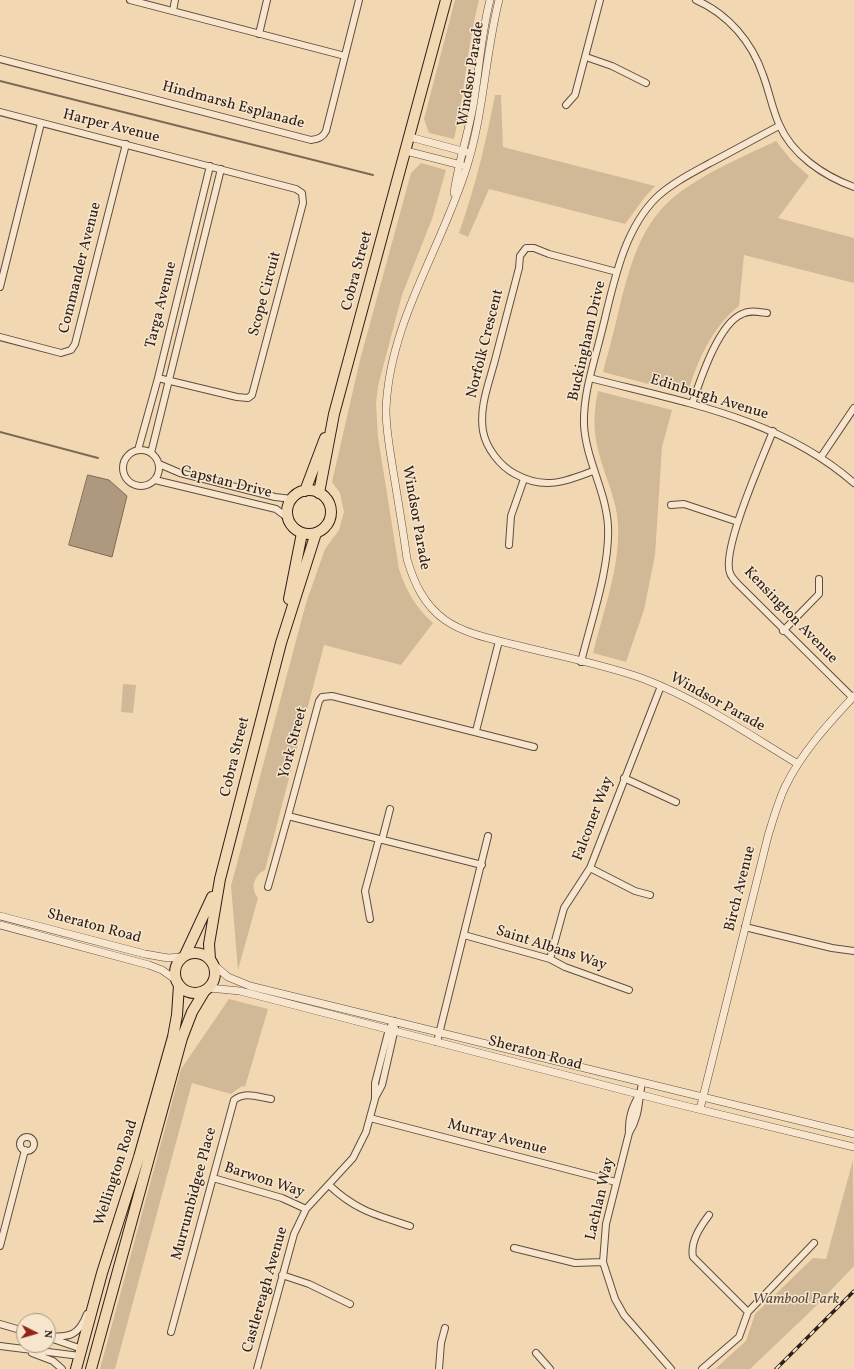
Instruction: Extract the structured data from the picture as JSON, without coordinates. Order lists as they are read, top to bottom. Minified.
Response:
{"streets":{"highway":["Cobra Street","Wellington Road"],"street":["Windsor Parade","Hindmarsh Esplanade","Harper Avenue","Commander Avenue","Scope Circuit","Targa Avenue","Buckingham Drive","Norfolk Crescent","Edinburgh Avenue","Capstan Drive","Kensington Avenue","York Street","Falconer Way","Birch Avenue","Sheraton Road","Saint Albans Way","Murray Avenue","Barwon Way","Murrumbidgee Place","Lachlan Way","Castlereagh Avenue"]},"crossings":[["Windsor Parade","Buckingham Drive"],["Windsor Parade","Falconer Way"],["Windsor Parade","Birch Avenue"],["Harper Avenue","Commander Avenue"],["Harper Avenue","Scope Circuit"],["Harper Avenue","Targa Avenue"],["Cobra Street","Capstan Drive"],["Cobra Street","Sheraton Road"],["Cobra Street","Wellington Road"],["Scope Circuit","Targa Avenue"],["Targa Avenue","Capstan Drive"],["Buckingham Drive","Norfolk Crescent"],["Buckingham Drive","Edinburgh Avenue"],["Edinburgh Avenue","Kensington Avenue"],["Kensington Avenue","Birch Avenue"],["Falconer Way","Saint Albans Way"],["Birch Avenue","Sheraton Road"],["Sheraton Road","Wellington Road"],["Sheraton Road","Lachlan Way"],["Sheraton Road","Castlereagh Avenue"],["Murray Avenue","Lachlan Way"],["Murray Avenue","Castlereagh Avenue"],["Barwon Way","Murrumbidgee Place"],["Barwon Way","Castlereagh Avenue"]],"parks":["Wambool Park"],"north":"right"}
